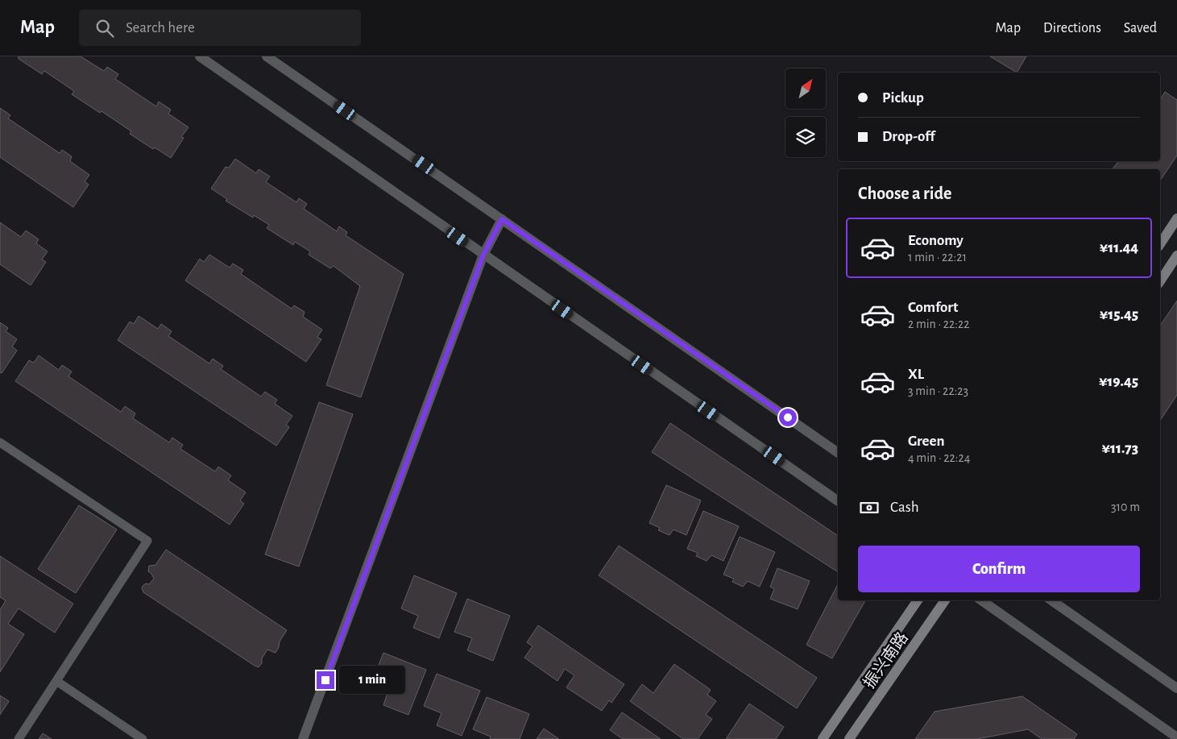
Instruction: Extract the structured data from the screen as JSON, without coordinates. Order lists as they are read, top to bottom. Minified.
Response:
{"streets":{"main road":["振兴南路"]},"north":"top right","page":{"header":"Map","search":"Search here","nav":["Map","Directions","Saved"],"banner":["Pickup","Drop-off"],"heading":"Choose a ride","list":[{"name":"Economy","note":"1 min · 22:21","value":"¥11.44"},{"name":"Comfort","note":"2 min · 22:22","value":"¥15.45"},{"name":"XL","note":"3 min · 22:23","value":"¥19.45"},{"name":"Green","note":"4 min · 22:24","value":"¥11.73"}],"pay":["Cash","310 m"],"buttons":"Confirm","bubble":"1 min"}}
